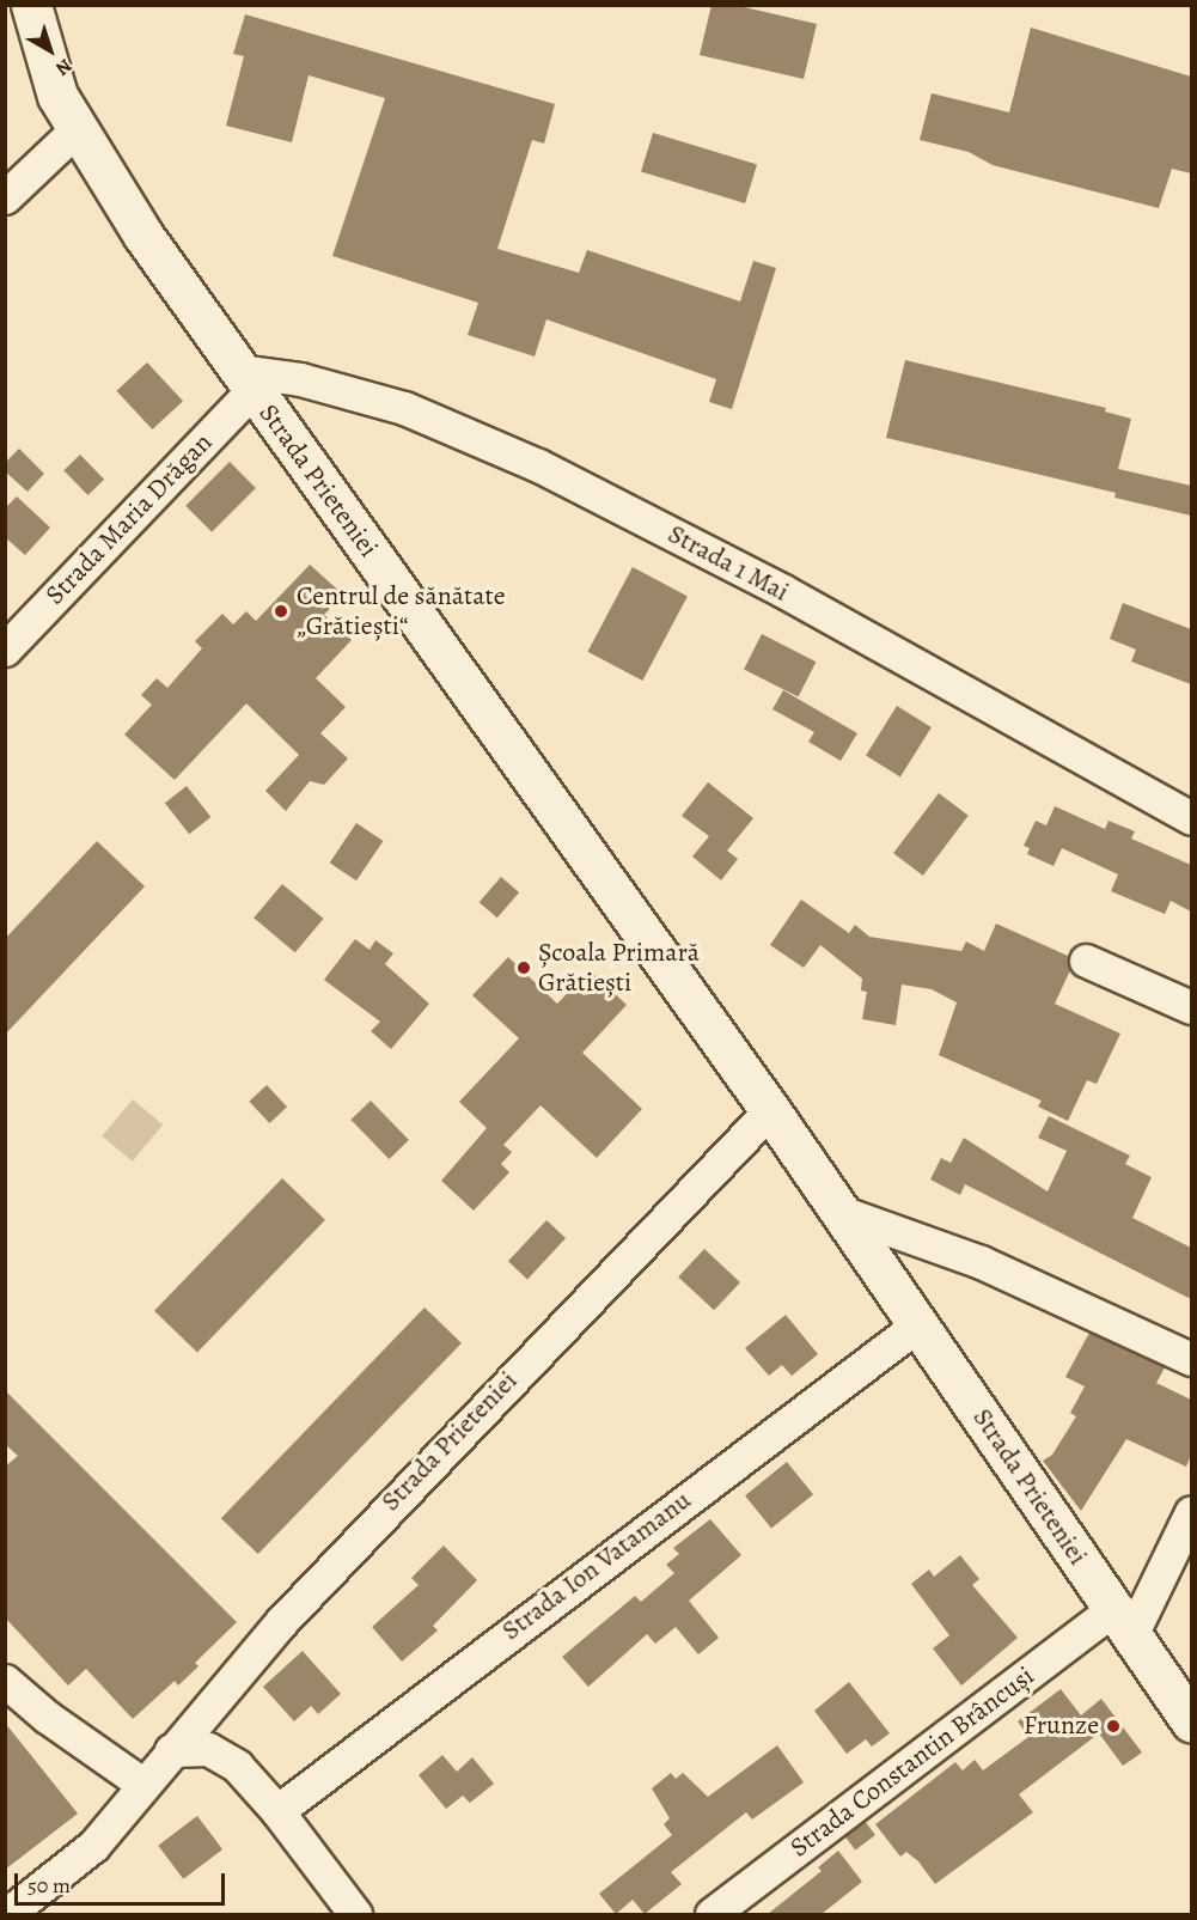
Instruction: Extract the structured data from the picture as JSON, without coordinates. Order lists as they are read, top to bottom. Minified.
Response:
{"streets":{"street":["Strada Prieteniei","Strada Maria Drăgan","Strada 1 Mai","Strada Ion Vatamanu","Strada Constantin Brâncuși"]},"crossings":[["Strada Prieteniei","Strada Maria Drăgan"],["Strada Prieteniei","Strada 1 Mai"],["Strada Prieteniei","Strada Ion Vatamanu"],["Strada Prieteniei","Strada Constantin Brâncuși"],["Strada Maria Drăgan","Strada 1 Mai"]],"places":["Centrul de sănătate „Grătiești“","Școala Primară Grătiești","Frunze"],"scale_bar":"50 m","north":"bottom right"}
